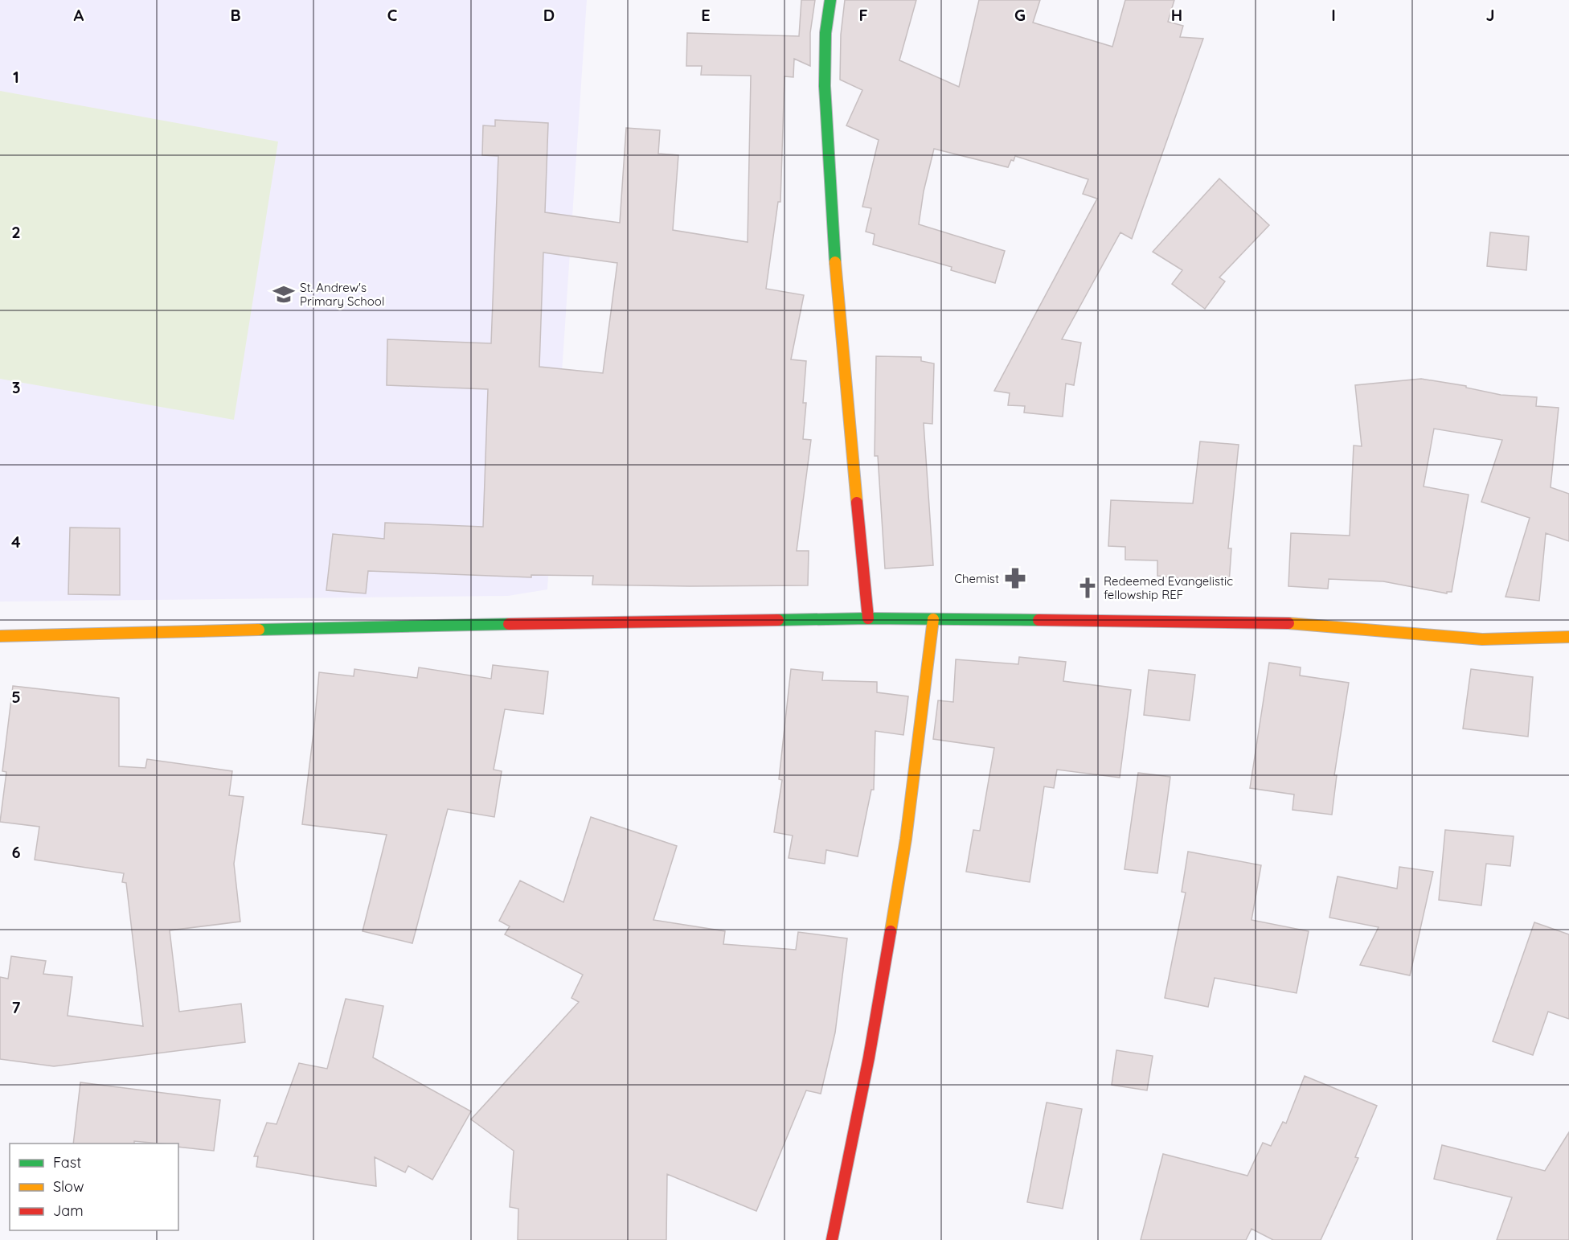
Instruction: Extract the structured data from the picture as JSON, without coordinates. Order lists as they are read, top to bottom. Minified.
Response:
{"places":{"school or university":["St. Andrew's Primary School"],"pharmacy":["Chemist"],"church":["Redeemed Evangelistic fellowship REF"]},"legend":["Fast","Slow","Jam"],"grid":{"columns":["A","B","C","D","E","F","G","H","I","J"],"rows":["1","2","3","4","5","6","7"]}}
